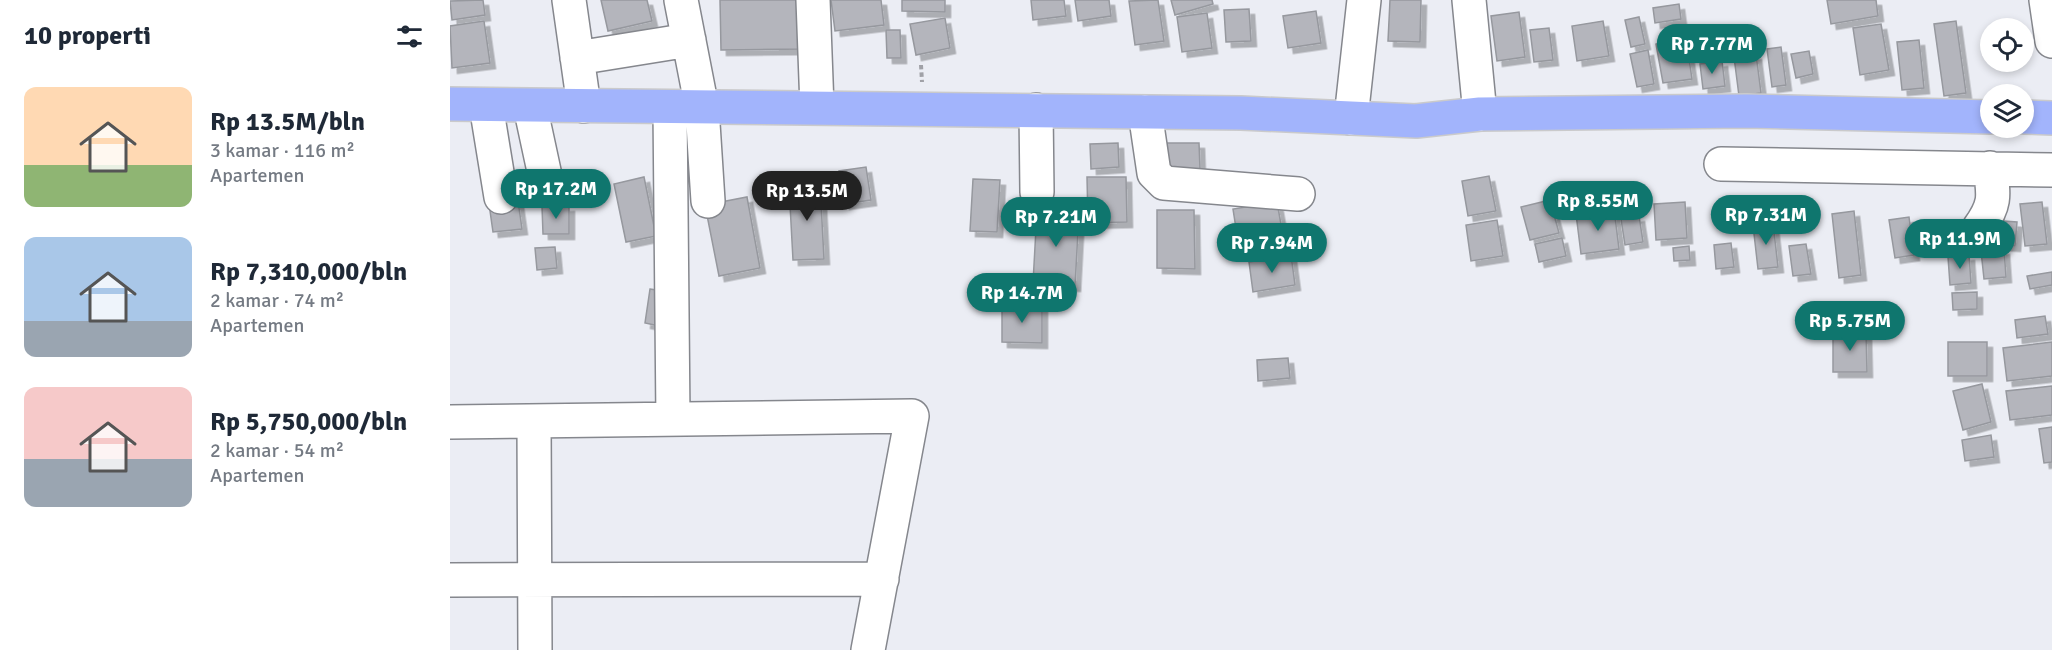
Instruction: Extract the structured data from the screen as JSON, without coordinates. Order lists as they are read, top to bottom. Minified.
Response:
{"page":{"heading":"10 properti","price":["Rp 7.77M","Rp 17.2M","Rp 13.5M","Rp 8.55M","Rp 7.31M","Rp 7.21M","Rp 11.9M","Rp 7.94M","Rp 14.7M","Rp 5.75M"],"list":[{"name":"Rp 13.5M/bln","note":"3 kamar · 116 m² · Apartemen"},{"name":"Rp 7,310,000/bln","note":"2 kamar · 74 m² · Apartemen"},{"name":"Rp 5,750,000/bln","note":"2 kamar · 54 m² · Apartemen"}]}}
